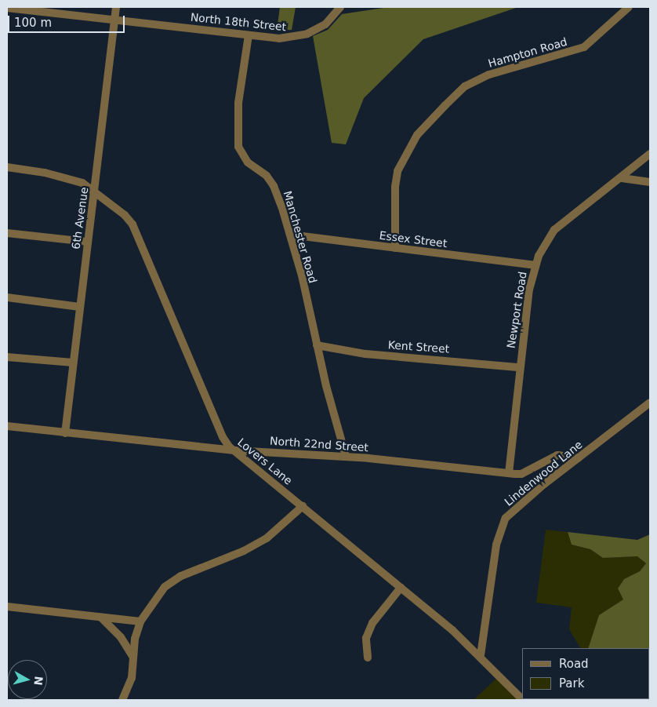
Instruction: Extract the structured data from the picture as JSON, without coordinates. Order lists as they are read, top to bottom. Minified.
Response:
{"streets":{"street":["North 18th Street","Hampton Road","6th Avenue","Manchester Road","Essex Street","Newport Road","Kent Street","North 22nd Street","Lovers Lane","Lindenwood Lane"]},"crossings":[["North 18th Street","6th Avenue"],["North 18th Street","Manchester Road"],["Hampton Road","Essex Street"],["6th Avenue","North 22nd Street"],["6th Avenue","Lovers Lane"],["Manchester Road","Essex Street"],["Manchester Road","Kent Street"],["Manchester Road","North 22nd Street"],["Essex Street","Newport Road"],["Newport Road","Kent Street"],["Newport Road","North 22nd Street"],["North 22nd Street","Lovers Lane"],["North 22nd Street","Lindenwood Lane"],["Lovers Lane","Lindenwood Lane"]],"legend":["Road","Park"],"scale_bar":"100 m","north":"right"}
